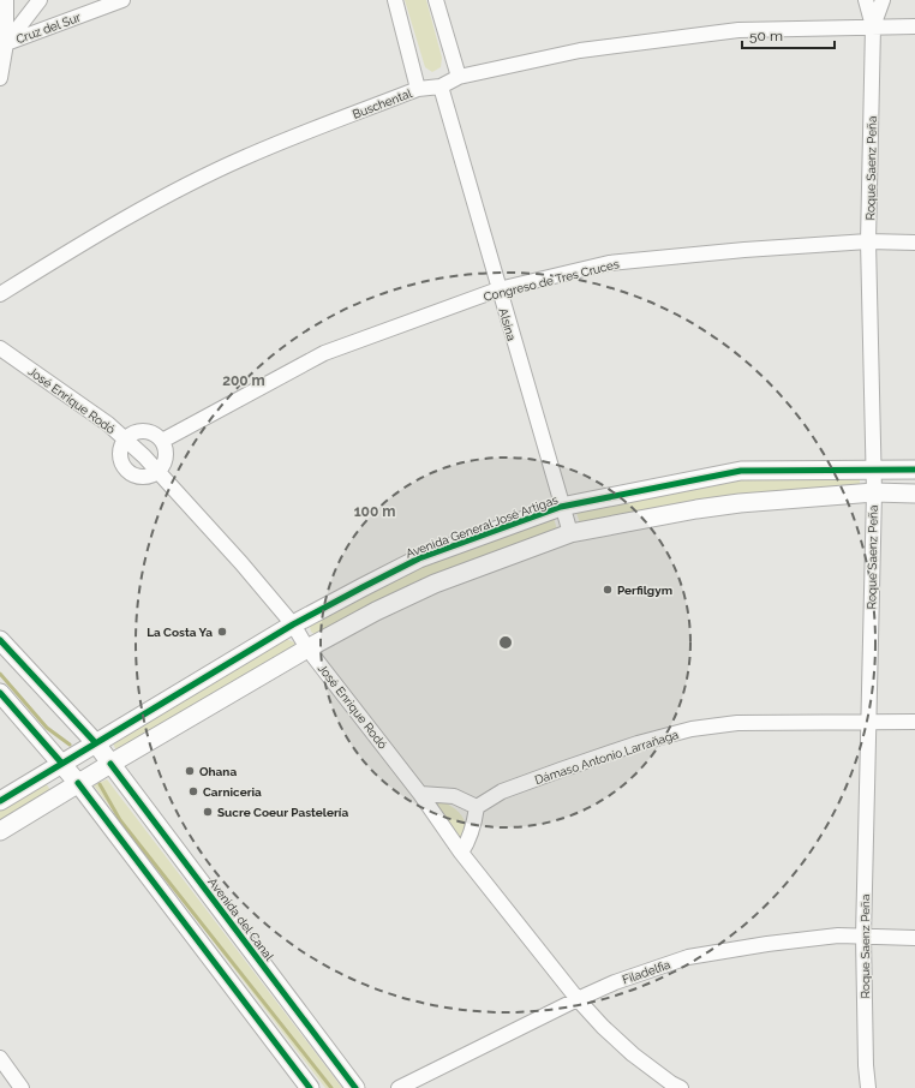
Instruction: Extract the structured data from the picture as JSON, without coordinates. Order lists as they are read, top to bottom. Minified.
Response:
{"streets":{"street":["Cruz del Sur","Buschental","Roque Saenz Peña","Congreso de Tres Cruces","Alsina","José Enrique Rodó","Avenida General José Artigas","Dámaso Antonio Larrañaga","Avenida del Canal","Filadelfia"]},"crossings":[["Buschental","Roque Saenz Peña"],["Buschental","Alsina"],["Roque Saenz Peña","Congreso de Tres Cruces"],["Roque Saenz Peña","Avenida General José Artigas"],["Roque Saenz Peña","Dámaso Antonio Larrañaga"],["Roque Saenz Peña","Filadelfia"],["Congreso de Tres Cruces","Alsina"],["Alsina","Avenida General José Artigas"],["José Enrique Rodó","Avenida General José Artigas"],["José Enrique Rodó","Filadelfia"],["Avenida General José Artigas","Avenida del Canal"]],"places":["Perfilgym","La Costa Ya","Ohana","Carniceria","Sucre Coeur Pastelería"],"scale_bar":"50 m","rings":["200 m","100 m"]}
